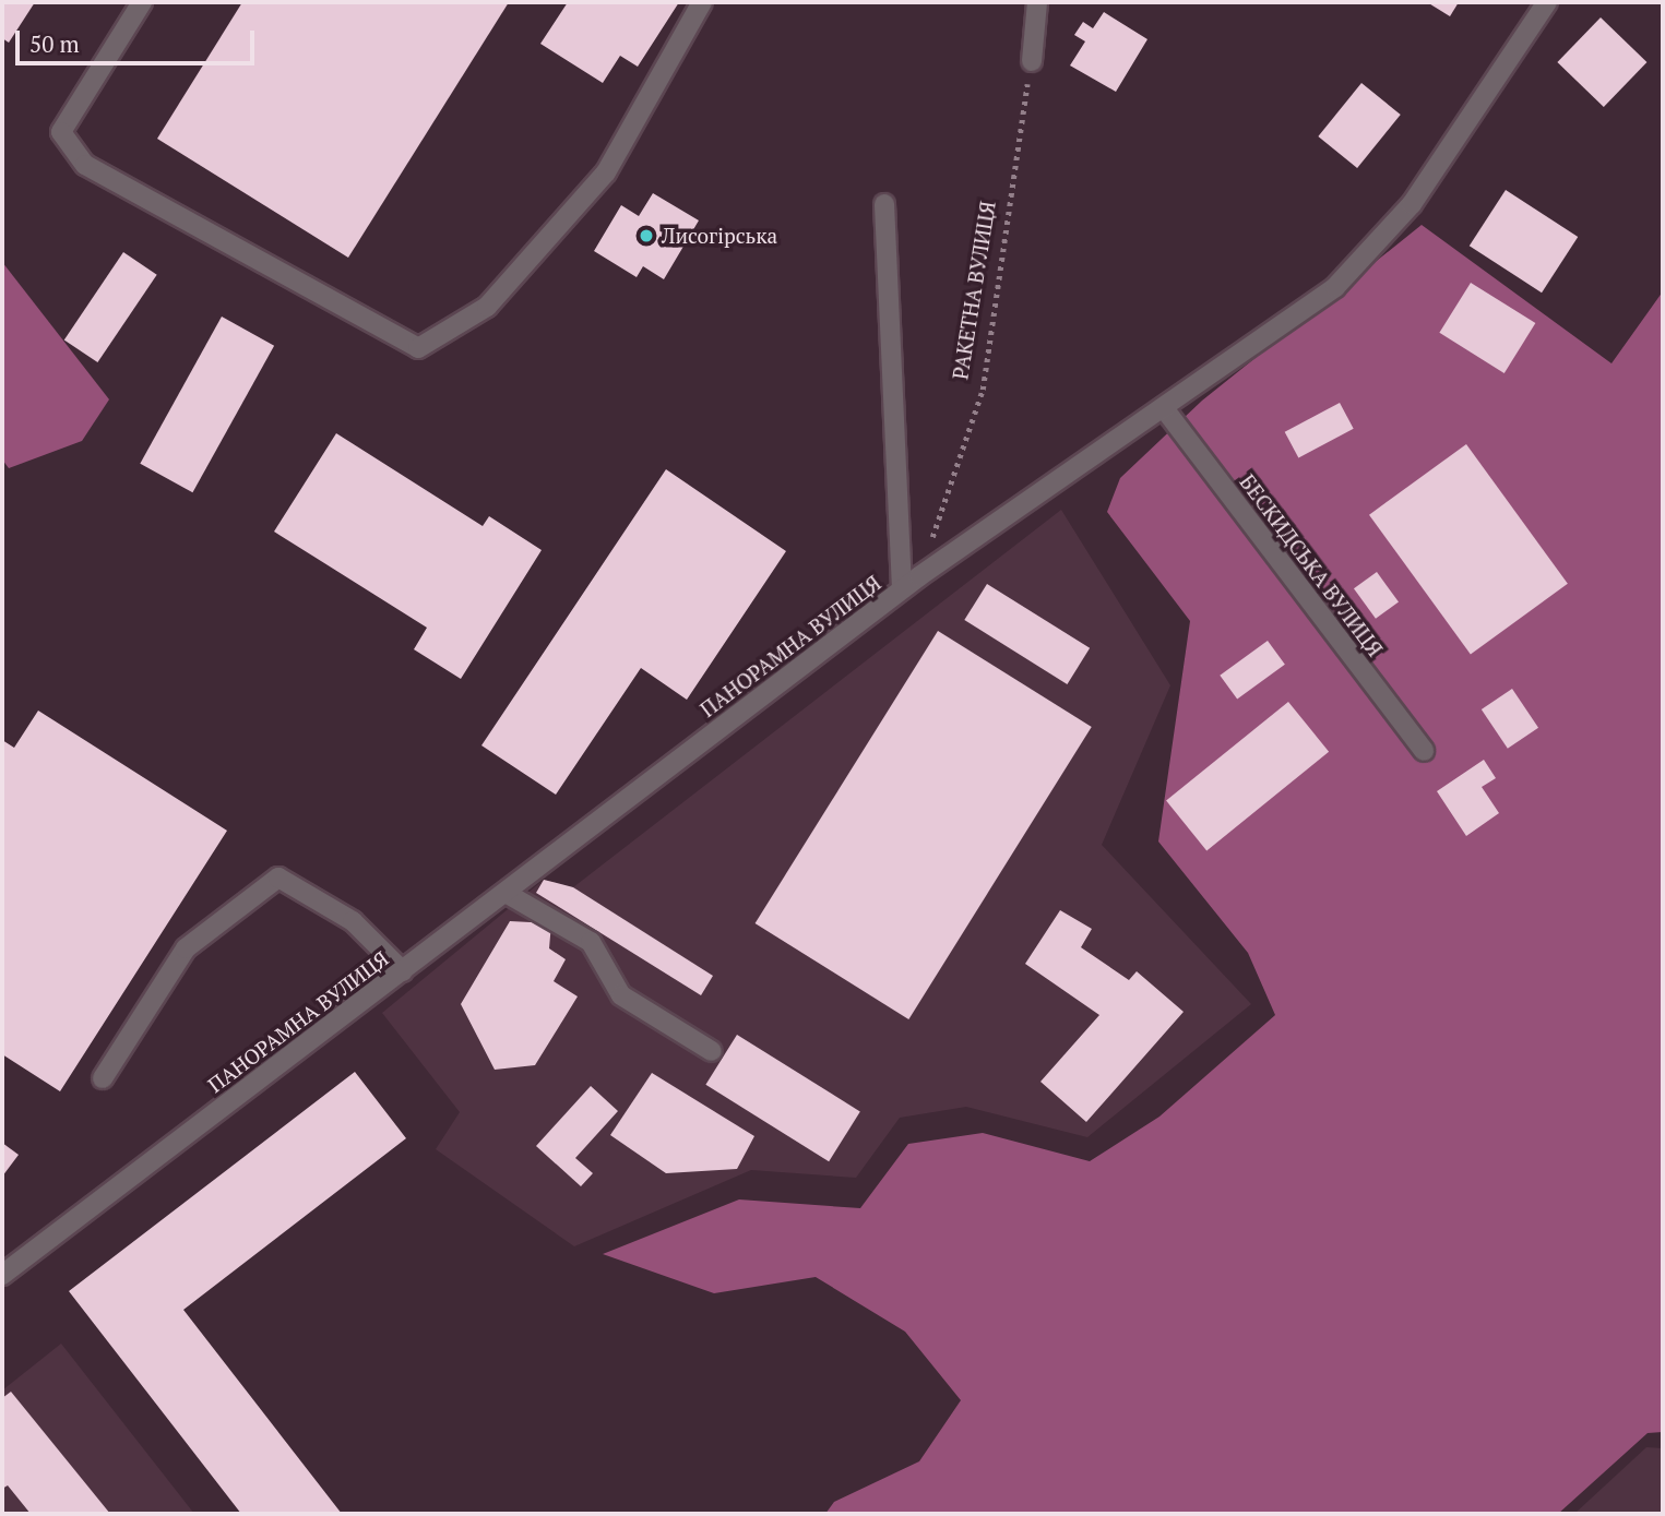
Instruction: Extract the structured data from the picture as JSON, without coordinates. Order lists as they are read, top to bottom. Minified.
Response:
{"streets":{"street":["БЕСКИДСЬКА ВУЛИЦЯ","ПАНОРАМНА ВУЛИЦЯ"],"path":["РАКЕТНА ВУЛИЦЯ"]},"crossings":[["РАКЕТНА ВУЛИЦЯ","ПАНОРАМНА ВУЛИЦЯ"],["БЕСКИДСЬКА ВУЛИЦЯ","ПАНОРАМНА ВУЛИЦЯ"]],"places":["Лисогірська"],"scale_bar":"50 m"}
